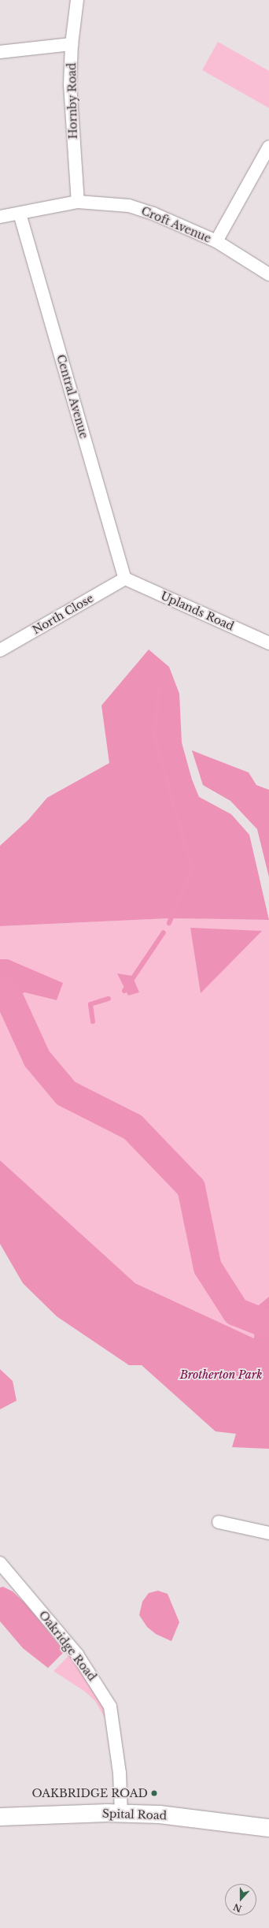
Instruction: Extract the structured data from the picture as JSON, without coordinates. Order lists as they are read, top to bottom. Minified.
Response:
{"streets":{"main road":["Spital Road"],"street":["Hornby Road","Croft Avenue","Central Avenue","Uplands Road","North Close","Oakridge Road"]},"crossings":[["Hornby Road","Croft Avenue"],["Croft Avenue","Central Avenue"],["Central Avenue","Uplands Road"],["Central Avenue","North Close"],["Uplands Road","North Close"],["Oakridge Road","Spital Road"]],"parks":["Brotherton Park"],"places":["OAKBRIDGE ROAD"],"north":"bottom"}
